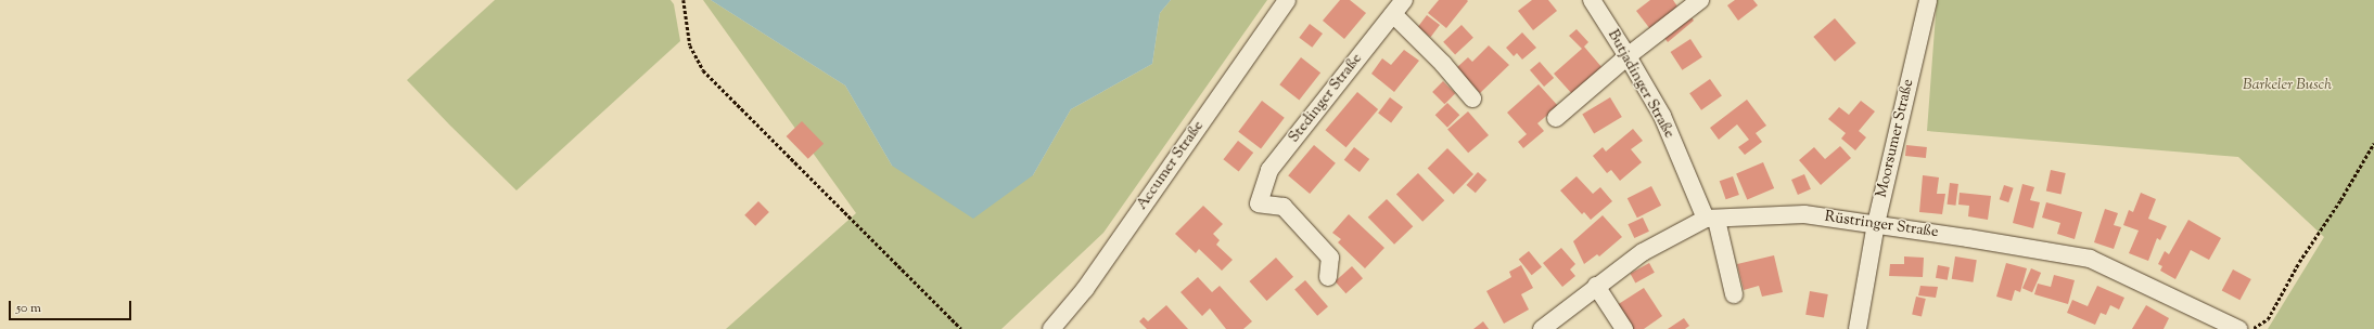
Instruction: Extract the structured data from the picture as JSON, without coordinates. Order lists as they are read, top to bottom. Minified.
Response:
{"streets":{"street":["Butjadinger Straße","Stedinger Straße","Moorsumer Straße","Accumer Straße","Rüstringer Straße"]},"crossings":[["Butjadinger Straße","Rüstringer Straße"],["Moorsumer Straße","Rüstringer Straße"]],"parks":["Barkeler Busch"],"scale_bar":"50 m"}
